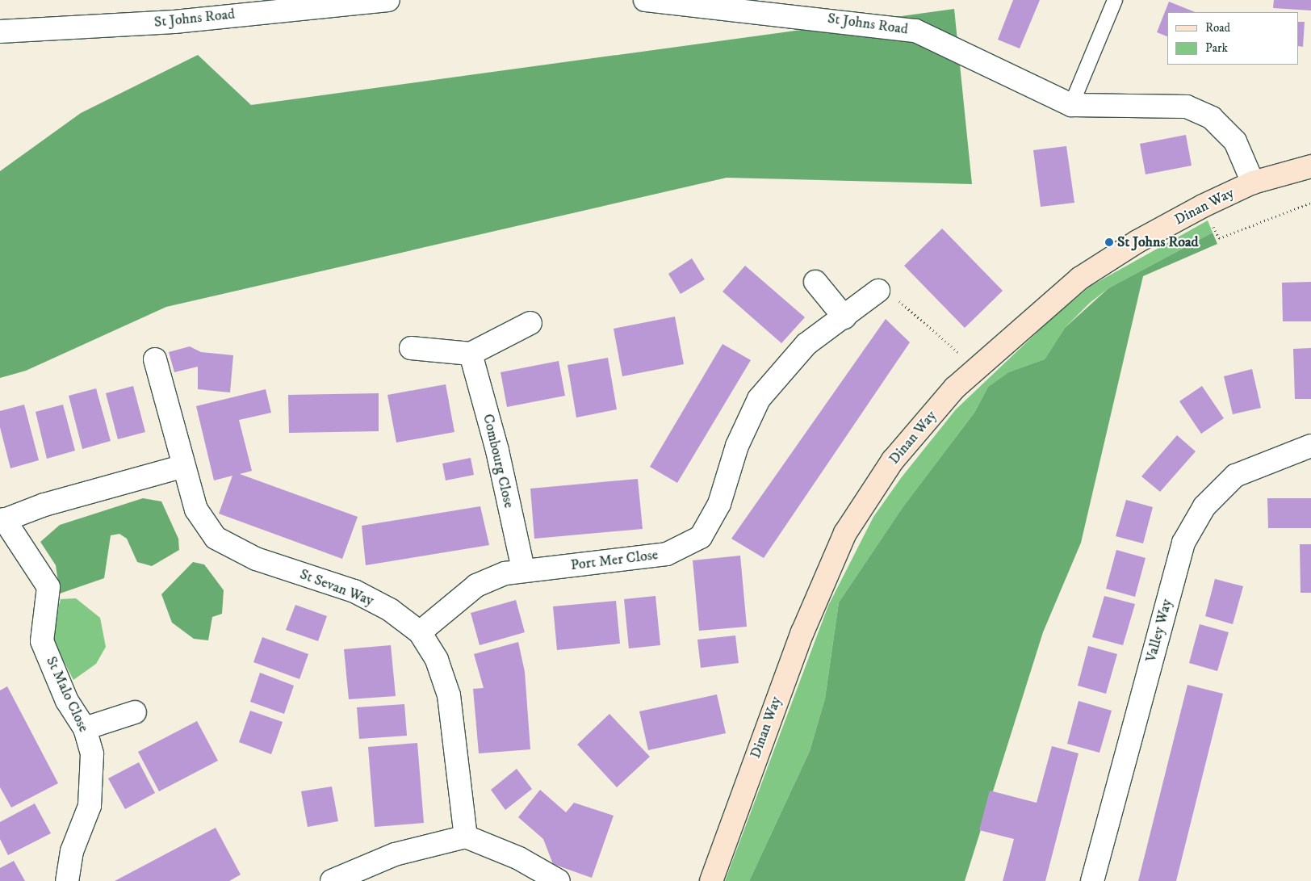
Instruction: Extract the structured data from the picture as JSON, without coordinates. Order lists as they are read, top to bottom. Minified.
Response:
{"streets":{"street":["St Johns Road","Dinan Way","Combourg Close","Port Mer Close","St Sevan Way","Valley Way","St Malo Close"]},"crossings":[["St Johns Road","Dinan Way"],["Combourg Close","Port Mer Close"],["Port Mer Close","St Sevan Way"]],"places":["St Johns Road"],"legend":["Road","Park"]}
